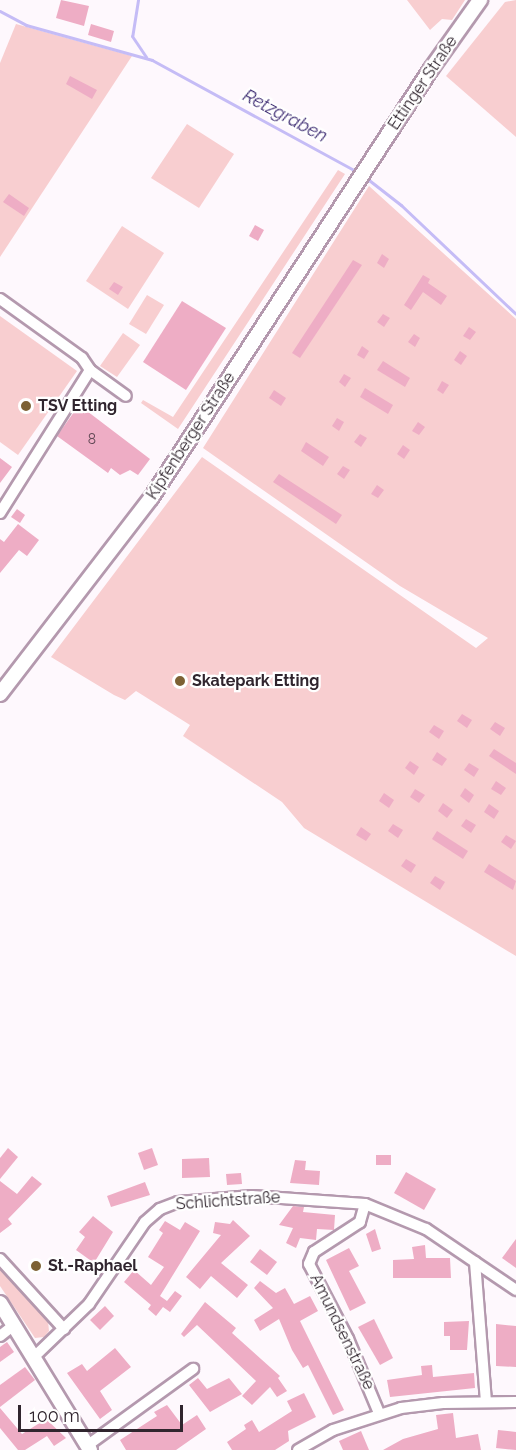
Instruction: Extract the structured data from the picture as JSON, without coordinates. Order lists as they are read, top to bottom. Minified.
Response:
{"streets":{"street":["Ettinger Straße","Kipfenberger Straße","Schlichtstraße","Amundsenstraße"]},"crossings":[["Ettinger Straße","Kipfenberger Straße"],["Schlichtstraße","Amundsenstraße"]],"water":["Retzgraben"],"places":["TSV Etting","Skatepark Etting","St.-Raphael"],"house_numbers":["8"],"scale_bar":"100 m"}
